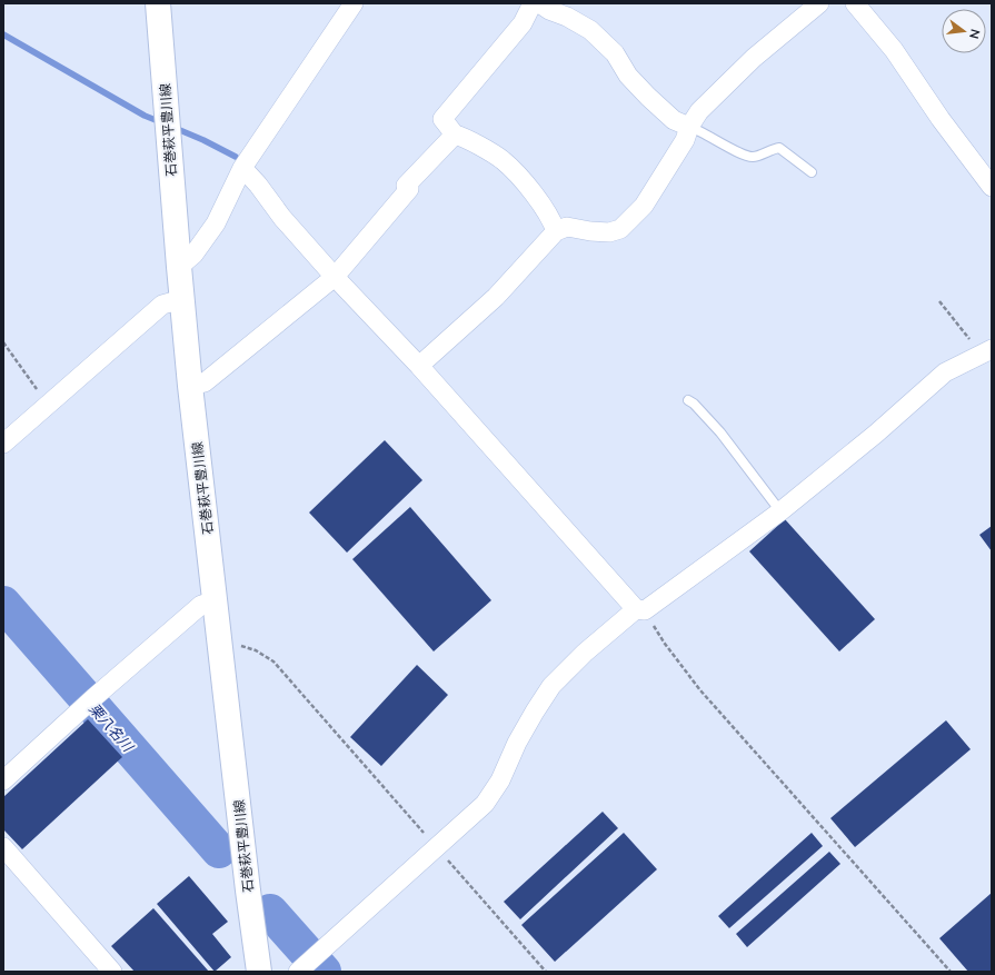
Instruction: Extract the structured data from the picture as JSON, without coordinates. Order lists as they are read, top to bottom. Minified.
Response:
{"streets":{"main road":["石巻萩平豊川線"]},"water":["栗八名川"],"north":"right"}
